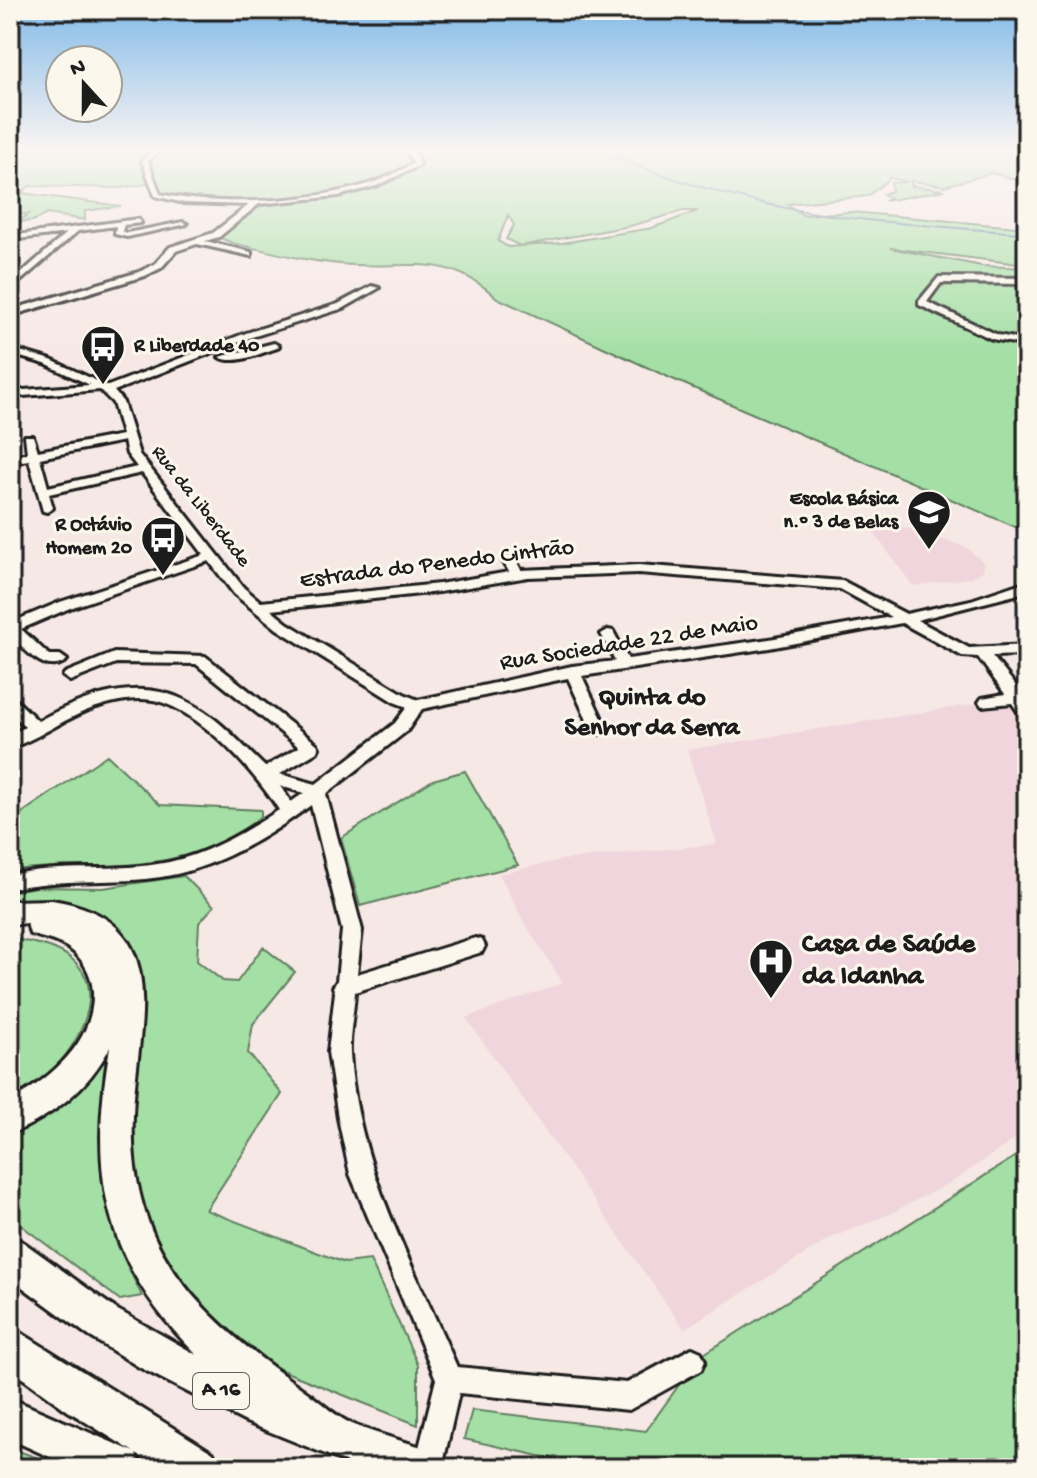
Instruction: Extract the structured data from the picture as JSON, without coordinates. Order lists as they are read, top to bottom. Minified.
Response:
{"streets":{"highway":["A 16"],"street":["Rua da Liberdade","Estrada do Penedo Cintrão","Rua Sociedade 22 de Maio"]},"crossings":[["Rua da Liberdade","Estrada do Penedo Cintrão"],["Estrada do Penedo Cintrão","Rua Sociedade 22 de Maio"]],"districts":["Quinta do Senhor da Serra"],"places":{"bus stop":["R Liberdade 40","R Octávio Homem 20"],"school or university":["Escola Básica n.º 3 de Belas"],"hospital":["Casa de Saúde da Idanha"]},"north":"top"}
